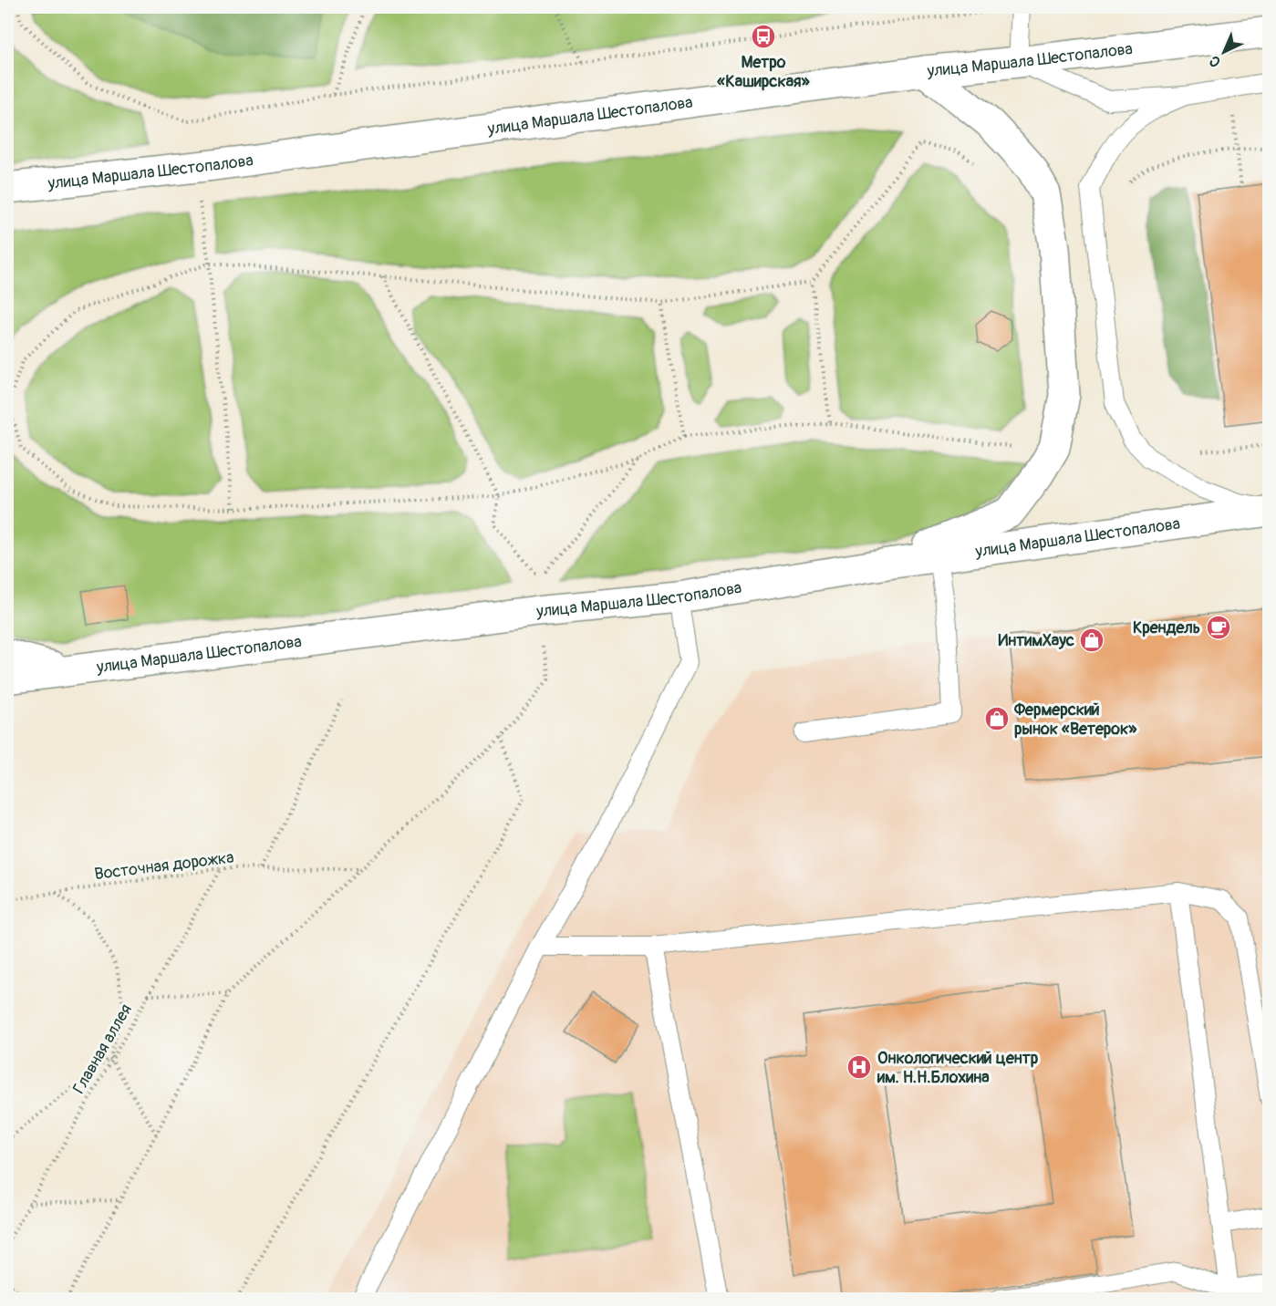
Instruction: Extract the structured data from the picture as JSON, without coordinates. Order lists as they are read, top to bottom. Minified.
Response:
{"streets":{"main road":["улица Маршала Шестопалова"],"path":["Восточная дорожка","Главная аллея"]},"crossings":[["Восточная дорожка","Главная аллея"]],"places":{"bus stop":["Метро «Каширская»"],"cafe":["Крендель"],"shop":["ИнтимХаус","Фермерский рынок «Ветерок»"],"hospital":["Онкологический центр им. Н.Н.Блохина"]},"north":"bottom left"}
